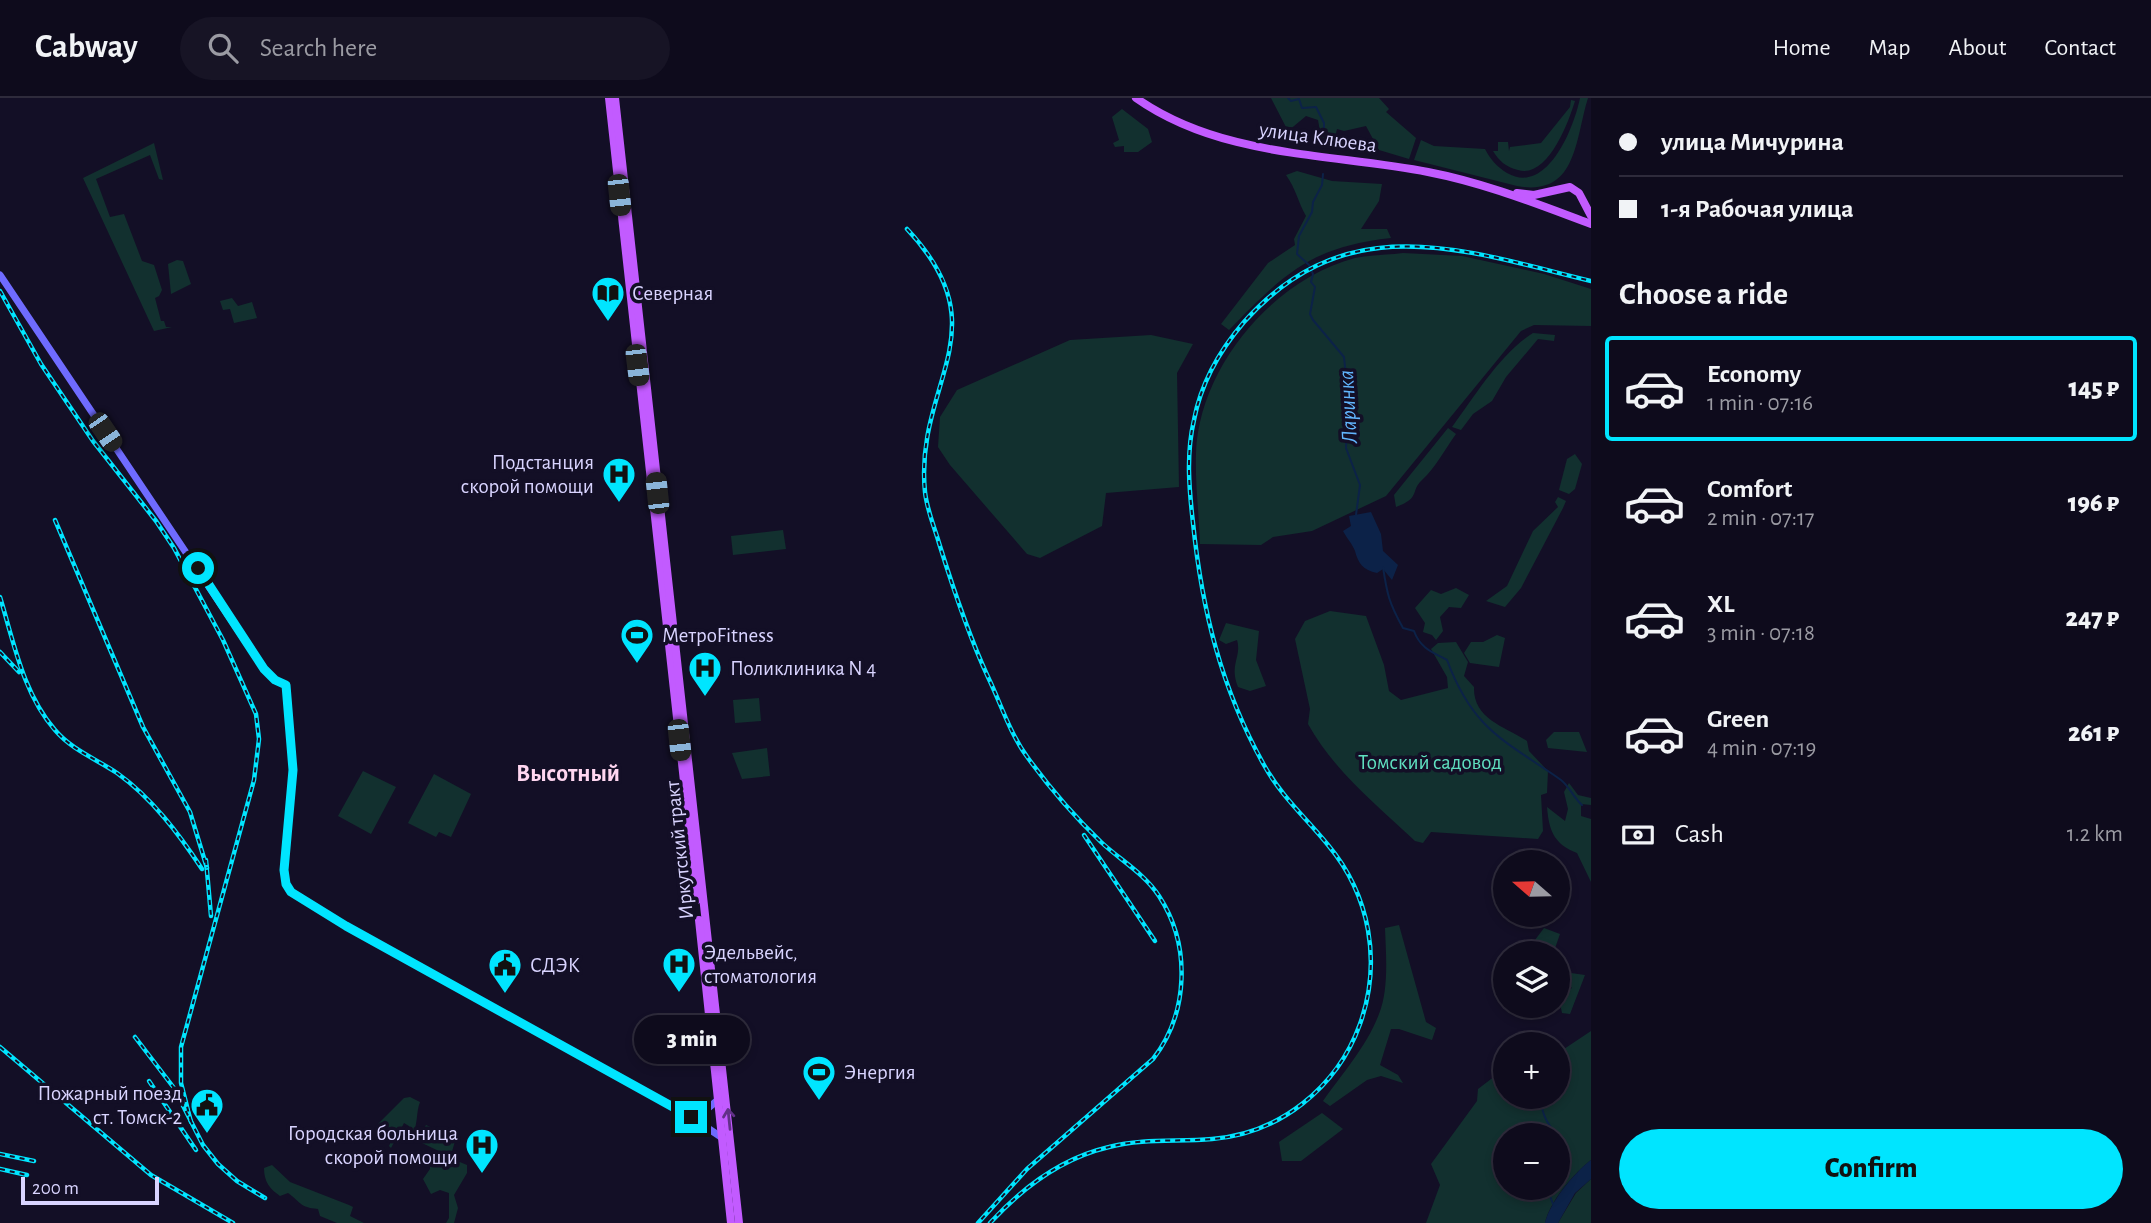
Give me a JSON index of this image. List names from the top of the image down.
{
  "streets": {
    "main road": ["улица Клюева", "Иркутский тракт"]
  },
  "districts": ["Высотный"],
  "water": ["Ларинка"],
  "parks": ["Томский садовод"],
  "places": {
    "library": ["Северная"],
    "hospital": [
      "Подстанция скорой помощи",
      "Поликлиника N 4",
      "Эдельвейс, стоматология",
      "Городская больница скорой помощи"
    ],
    "sports": ["МетроFitness", "Энергия"],
    "public building": ["СДЭК", "Пожарный поезд ст. Томск-2"]
  },
  "scale_bar": "200 m",
  "north": "left",
  "page": {
    "header": "Cabway",
    "search": "Search here",
    "nav": [
      "Home",
      "Map",
      "About",
      "Contact"
    ],
    "banner": ["улица Мичурина", "1-я Рабочая улица"],
    "heading": "Choose a ride",
    "list": [
      {
        "name": "Economy",
        "note": "1 min · 07:16",
        "value": "145 ₽"
      },
      {
        "name": "Comfort",
        "note": "2 min · 07:17",
        "value": "196 ₽"
      },
      {
        "name": "XL",
        "note": "3 min · 07:18",
        "value": "247 ₽"
      },
      {
        "name": "Green",
        "note": "4 min · 07:19",
        "value": "261 ₽"
      }
    ],
    "pay": ["Cash", "1.2 km"],
    "map_buttons": ["+", "−"],
    "bubble": "3 min",
    "buttons": "Confirm",
    "scale": "200 m"
  }
}
